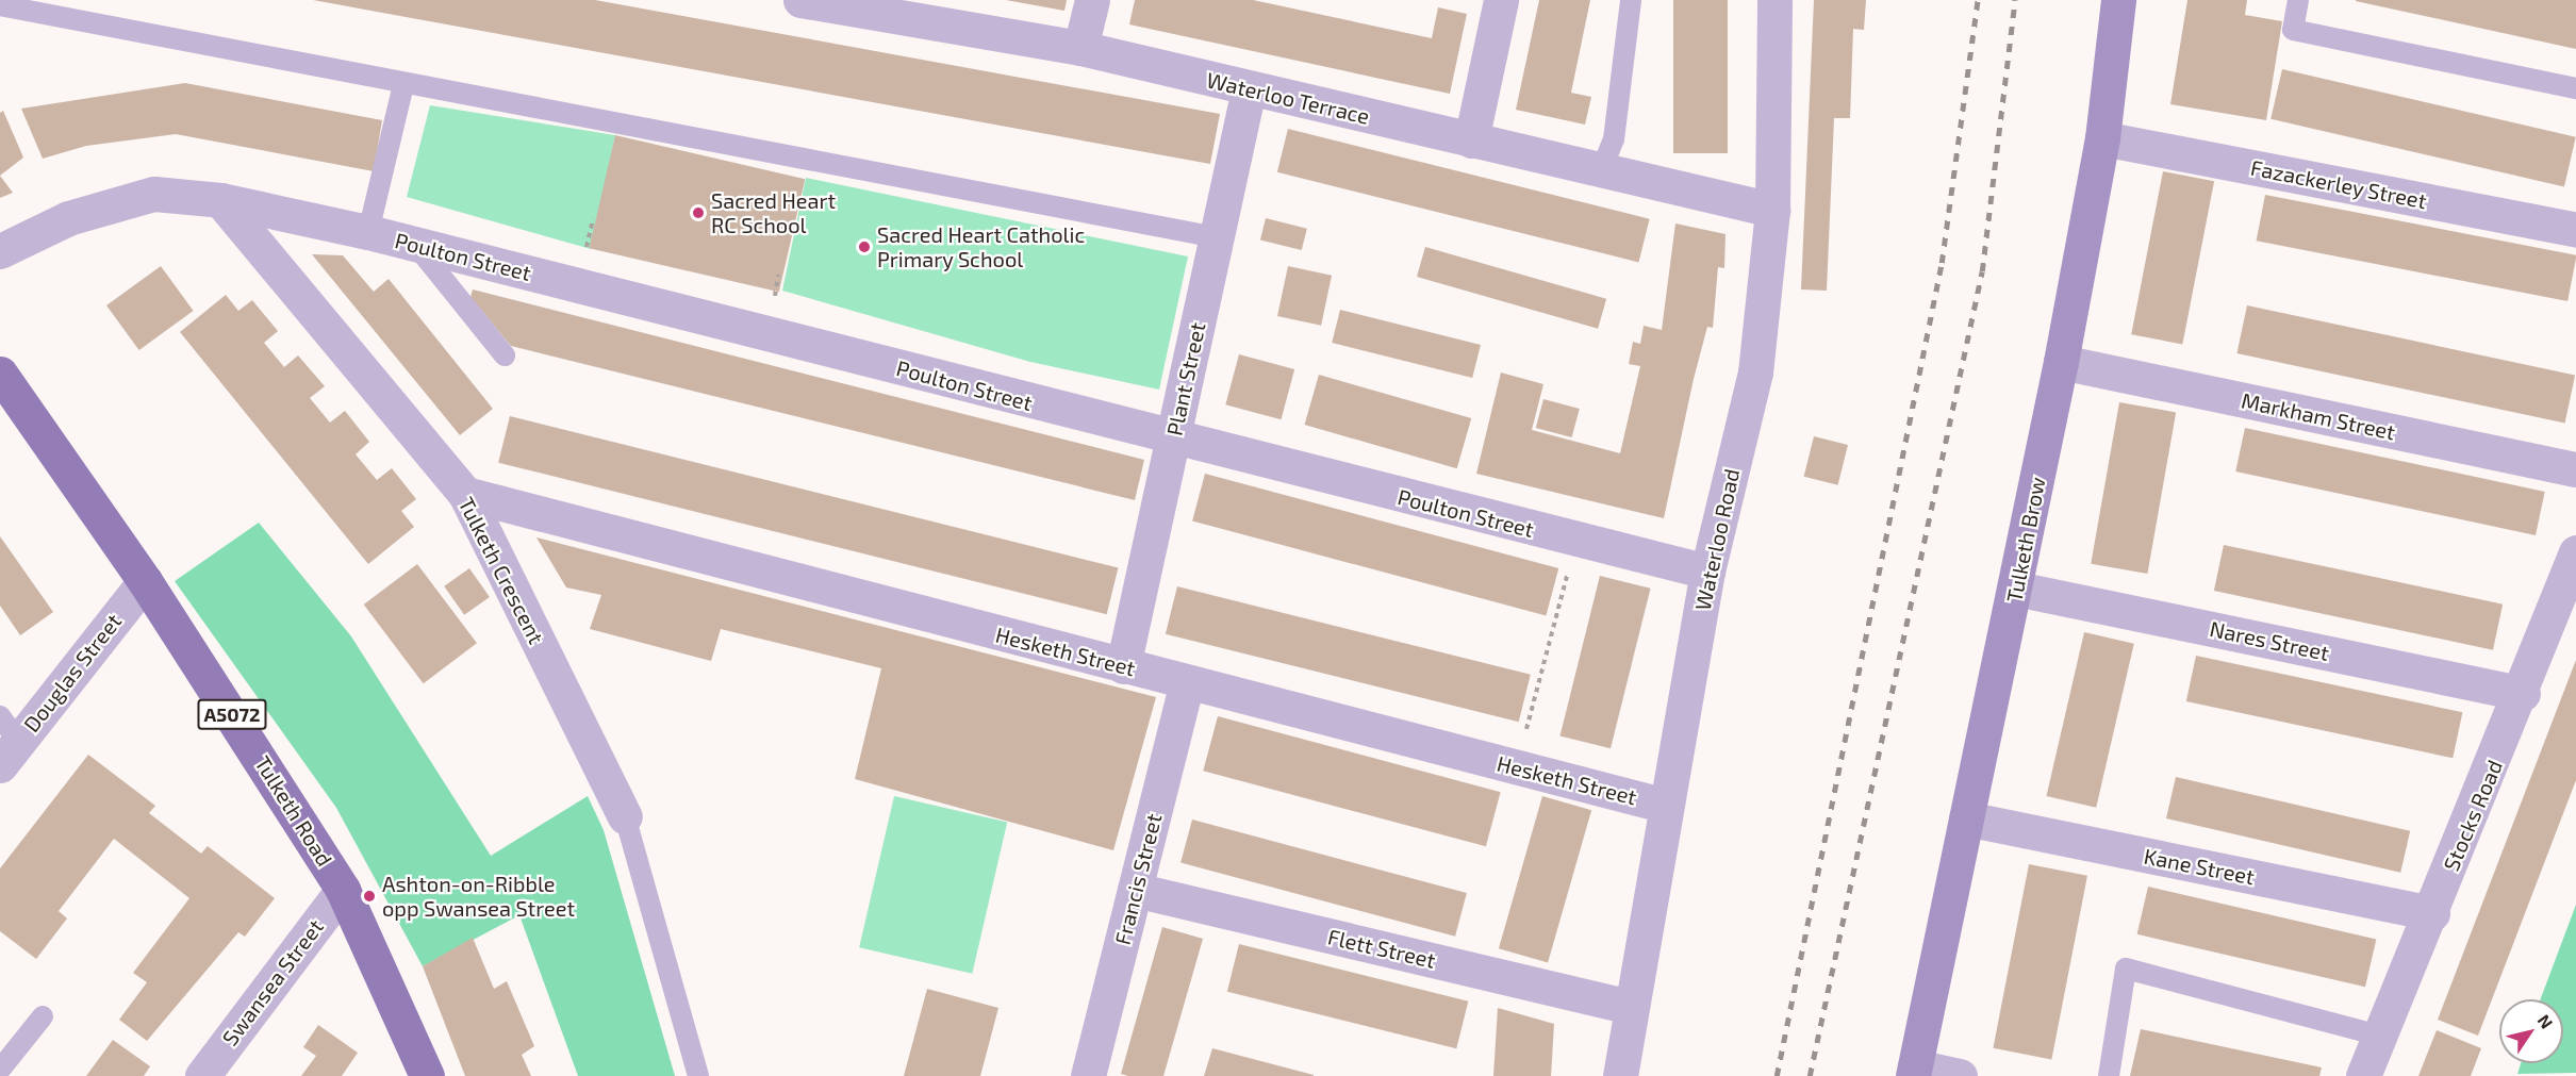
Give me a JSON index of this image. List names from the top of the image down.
{
  "streets": {
    "main road": ["Tulketh Brow", "A5072", "Tulketh Road"],
    "street": [
      "Waterloo Terrace",
      "Fazackerley Street",
      "Poulton Street",
      "Plant Street",
      "Markham Street",
      "Waterloo Road",
      "Tulketh Crescent",
      "Nares Street",
      "Hesketh Street",
      "Douglas Street",
      "Stocks Road",
      "Kane Street",
      "Francis Street",
      "Flett Street",
      "Swansea Street"
    ]
  },
  "crossings": [
    ["Waterloo Terrace", "Plant Street"],
    ["Waterloo Terrace", "Waterloo Road"],
    ["Fazackerley Street", "Tulketh Brow"],
    ["Poulton Street", "Plant Street"],
    ["Poulton Street", "Waterloo Road"],
    ["Poulton Street", "Tulketh Crescent"],
    ["Plant Street", "Hesketh Street"],
    ["Markham Street", "Tulketh Brow"],
    ["Waterloo Road", "Hesketh Street"],
    ["Waterloo Road", "Flett Street"],
    ["Tulketh Brow", "Nares Street"],
    ["Tulketh Brow", "Kane Street"],
    ["Tulketh Crescent", "Hesketh Street"],
    ["Nares Street", "Stocks Road"],
    ["Hesketh Street", "Francis Street"],
    ["Douglas Street", "Tulketh Road"],
    ["Tulketh Road", "Swansea Street"],
    ["Stocks Road", "Kane Street"],
    ["Francis Street", "Flett Street"]
  ],
  "places": ["Sacred Heart RC School", "Sacred Heart Catholic Primary School", "Ashton-on-Ribble opp Swansea Street"],
  "north": "top right"
}
